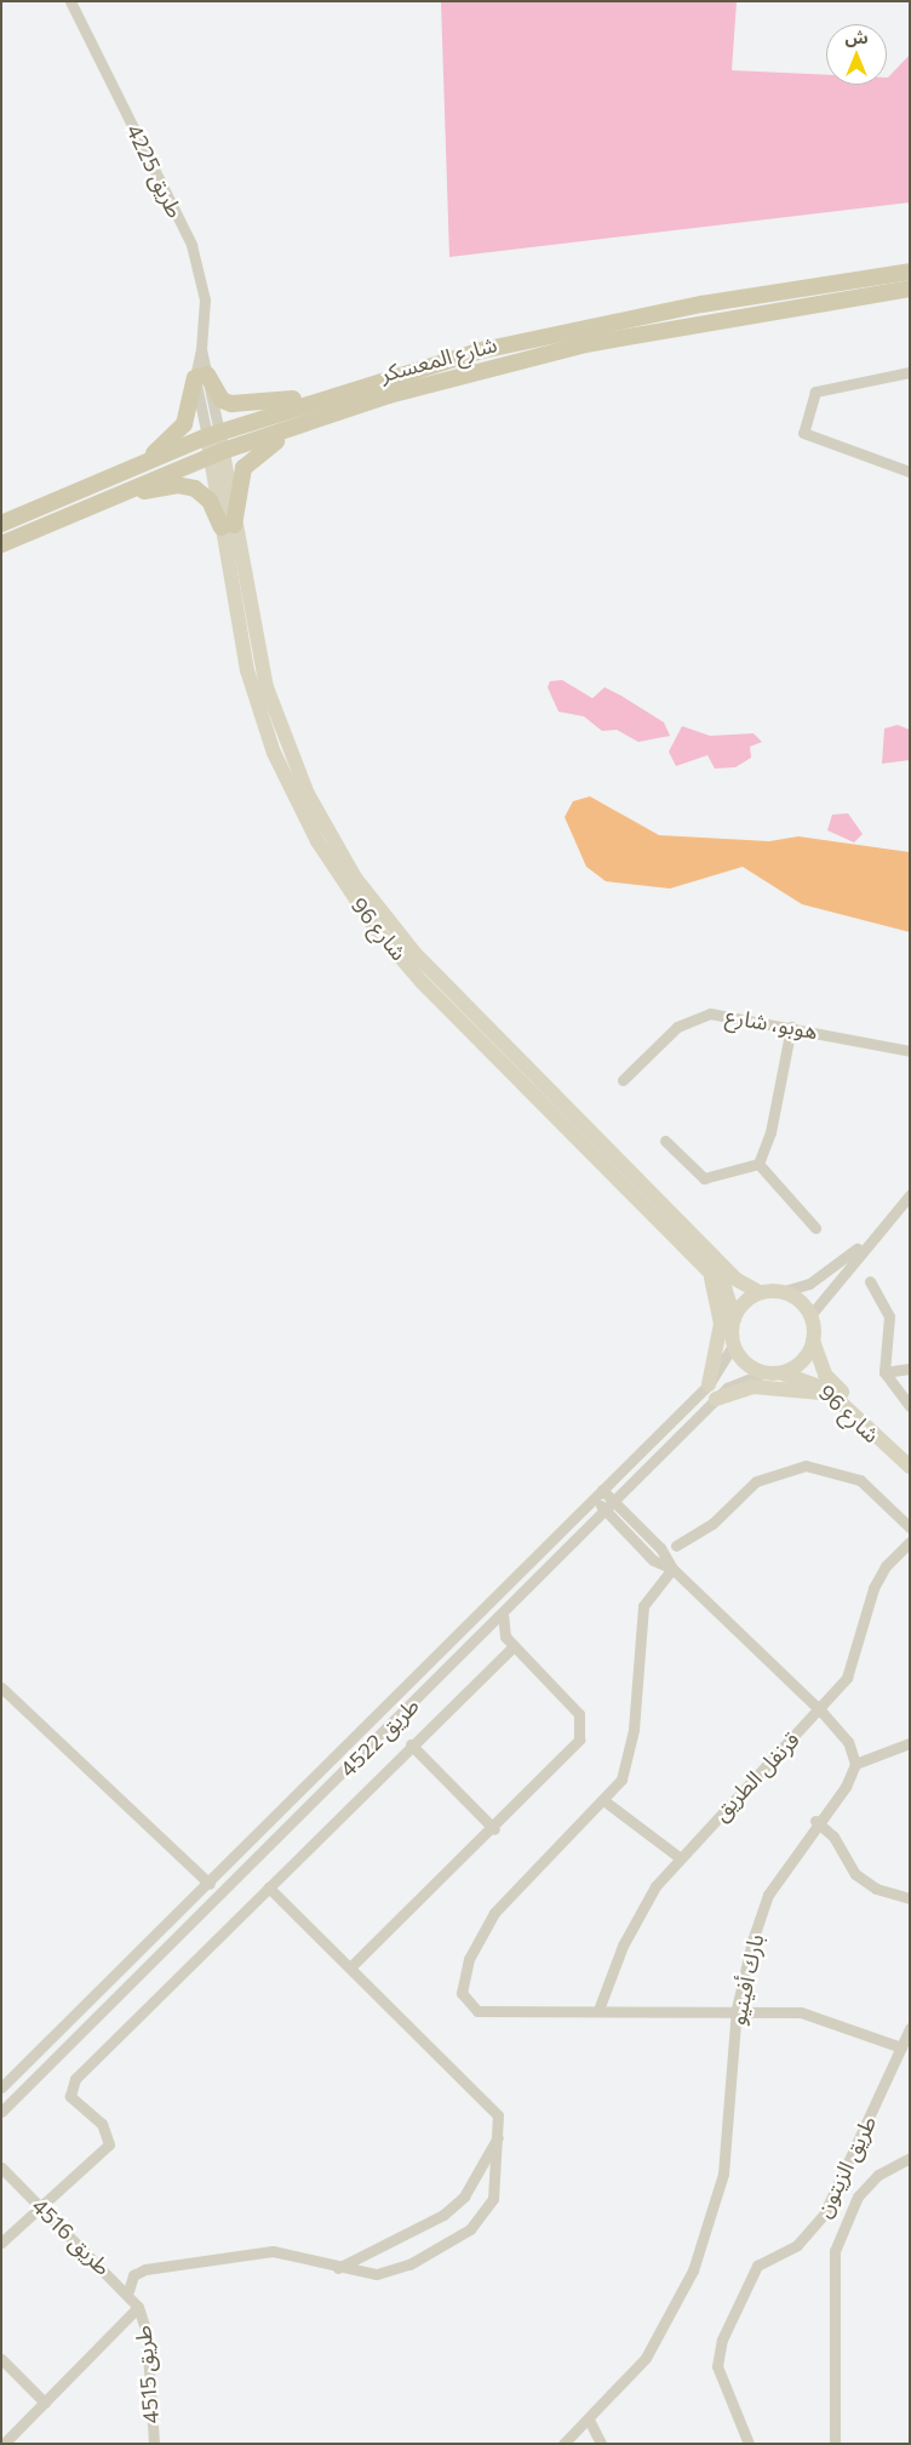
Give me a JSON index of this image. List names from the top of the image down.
{
  "streets": {
    "main road": ["شارع المعسكر"],
    "street": [
      "طريق 4225",
      "شارع 96",
      "هوبو، شارع",
      "طريق 4522",
      "قرنفل الطريق",
      "بارك أفينيو",
      "طريق الزيتون",
      "طريق 4516",
      "طريق 4515"
    ]
  },
  "crossings": [
    ["طريق 4225", "شارع المعسكر"],
    ["طريق 4225", "شارع 96"],
    ["شارع المعسكر", "شارع 96"],
    ["شارع 96", "طريق 4522"],
    ["طريق 4516", "طريق 4515"]
  ],
  "north": "top"
}
